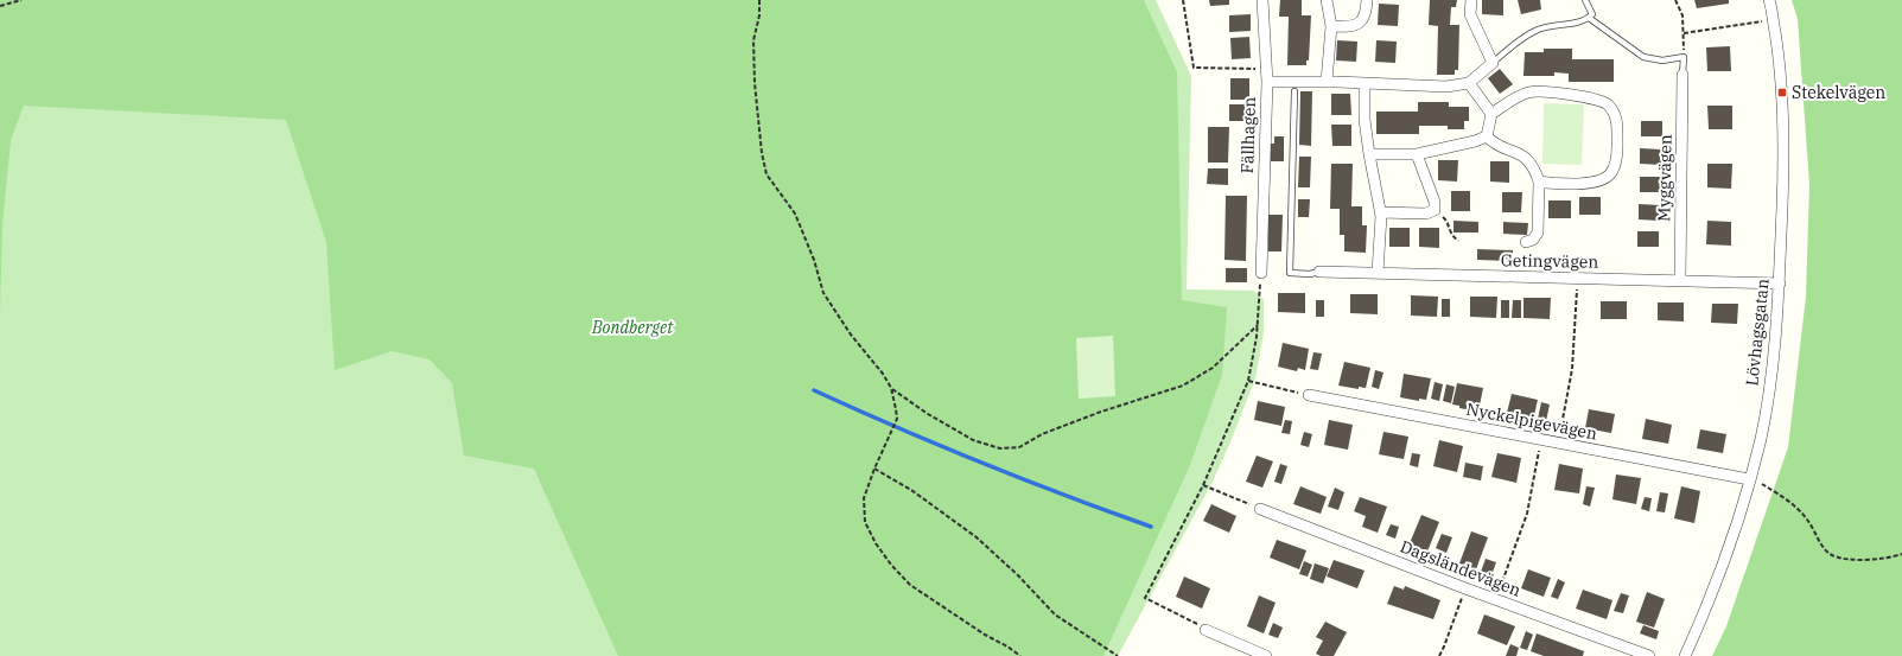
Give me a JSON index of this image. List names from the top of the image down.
{
  "streets": {
    "street": [
      "Fällhagen",
      "Myggvägen",
      "Getingvägen",
      "Lövhagsgatan",
      "Nyckelpigevägen",
      "Dagsländevägen"
    ]
  },
  "crossings": [
    ["Myggvägen", "Getingvägen"],
    ["Getingvägen", "Lövhagsgatan"],
    ["Lövhagsgatan", "Nyckelpigevägen"]
  ],
  "parks": ["Bondberget"],
  "places": {
    "transit": ["Stekelvägen"]
  }
}
